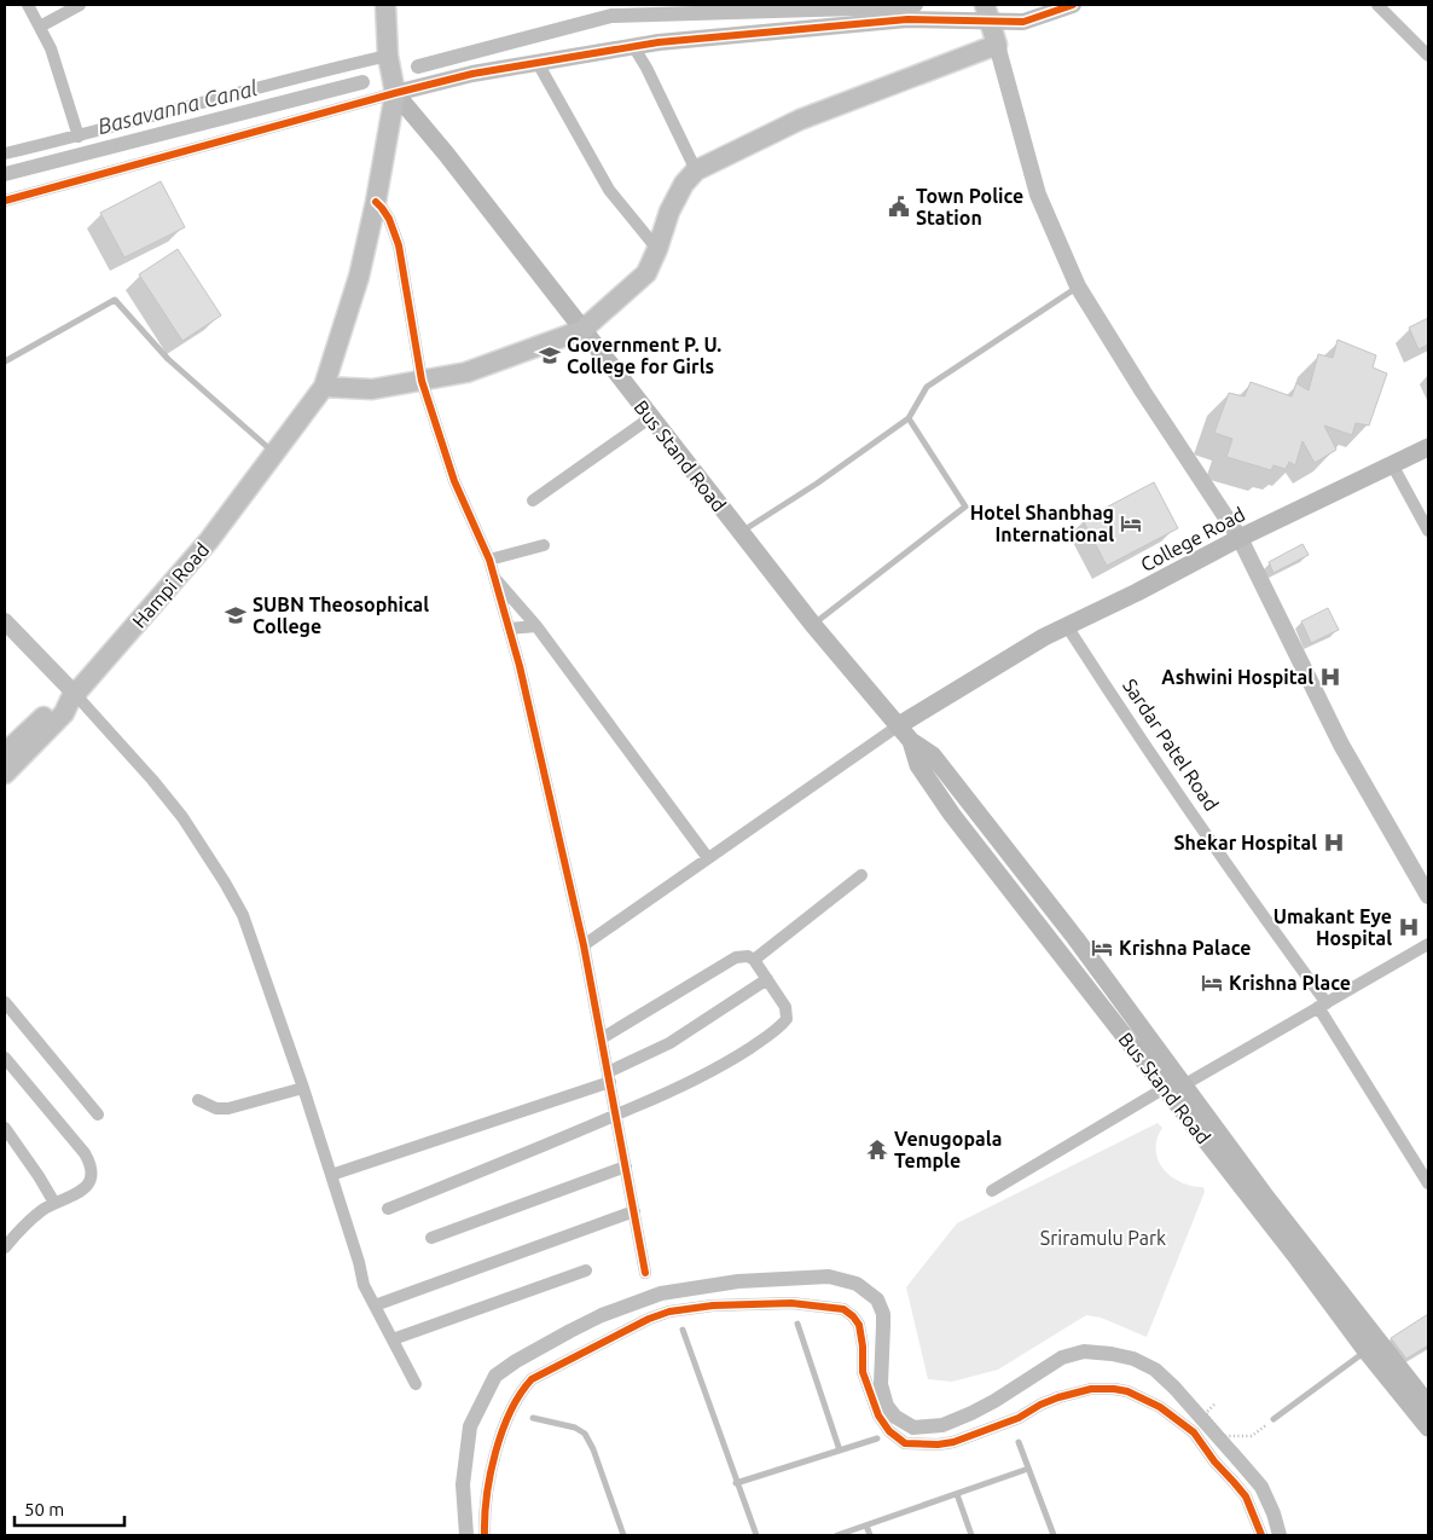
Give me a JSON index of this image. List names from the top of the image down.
{
  "streets": {
    "main road": ["Bus Stand Road", "College Road", "Hampi Road"],
    "street": ["Sardar Patel Road"]
  },
  "crossings": [
    ["Bus Stand Road", "College Road"],
    ["Bus Stand Road", "Hampi Road"],
    ["College Road", "Sardar Patel Road"]
  ],
  "water": ["Basavanna Canal"],
  "parks": ["Sriramulu Park"],
  "places": {
    "public building": ["Town Police Station"],
    "school or university": ["Government P. U. College for Girls", "SUBN Theosophical College"],
    "hotel": ["Hotel Shanbhag International", "Krishna Palace", "Krishna Place"],
    "hospital": ["Ashwini Hospital", "Shekar Hospital", "Umakant Eye Hospital"],
    "temple": ["Venugopala Temple"]
  },
  "scale_bar": "50 m"
}
